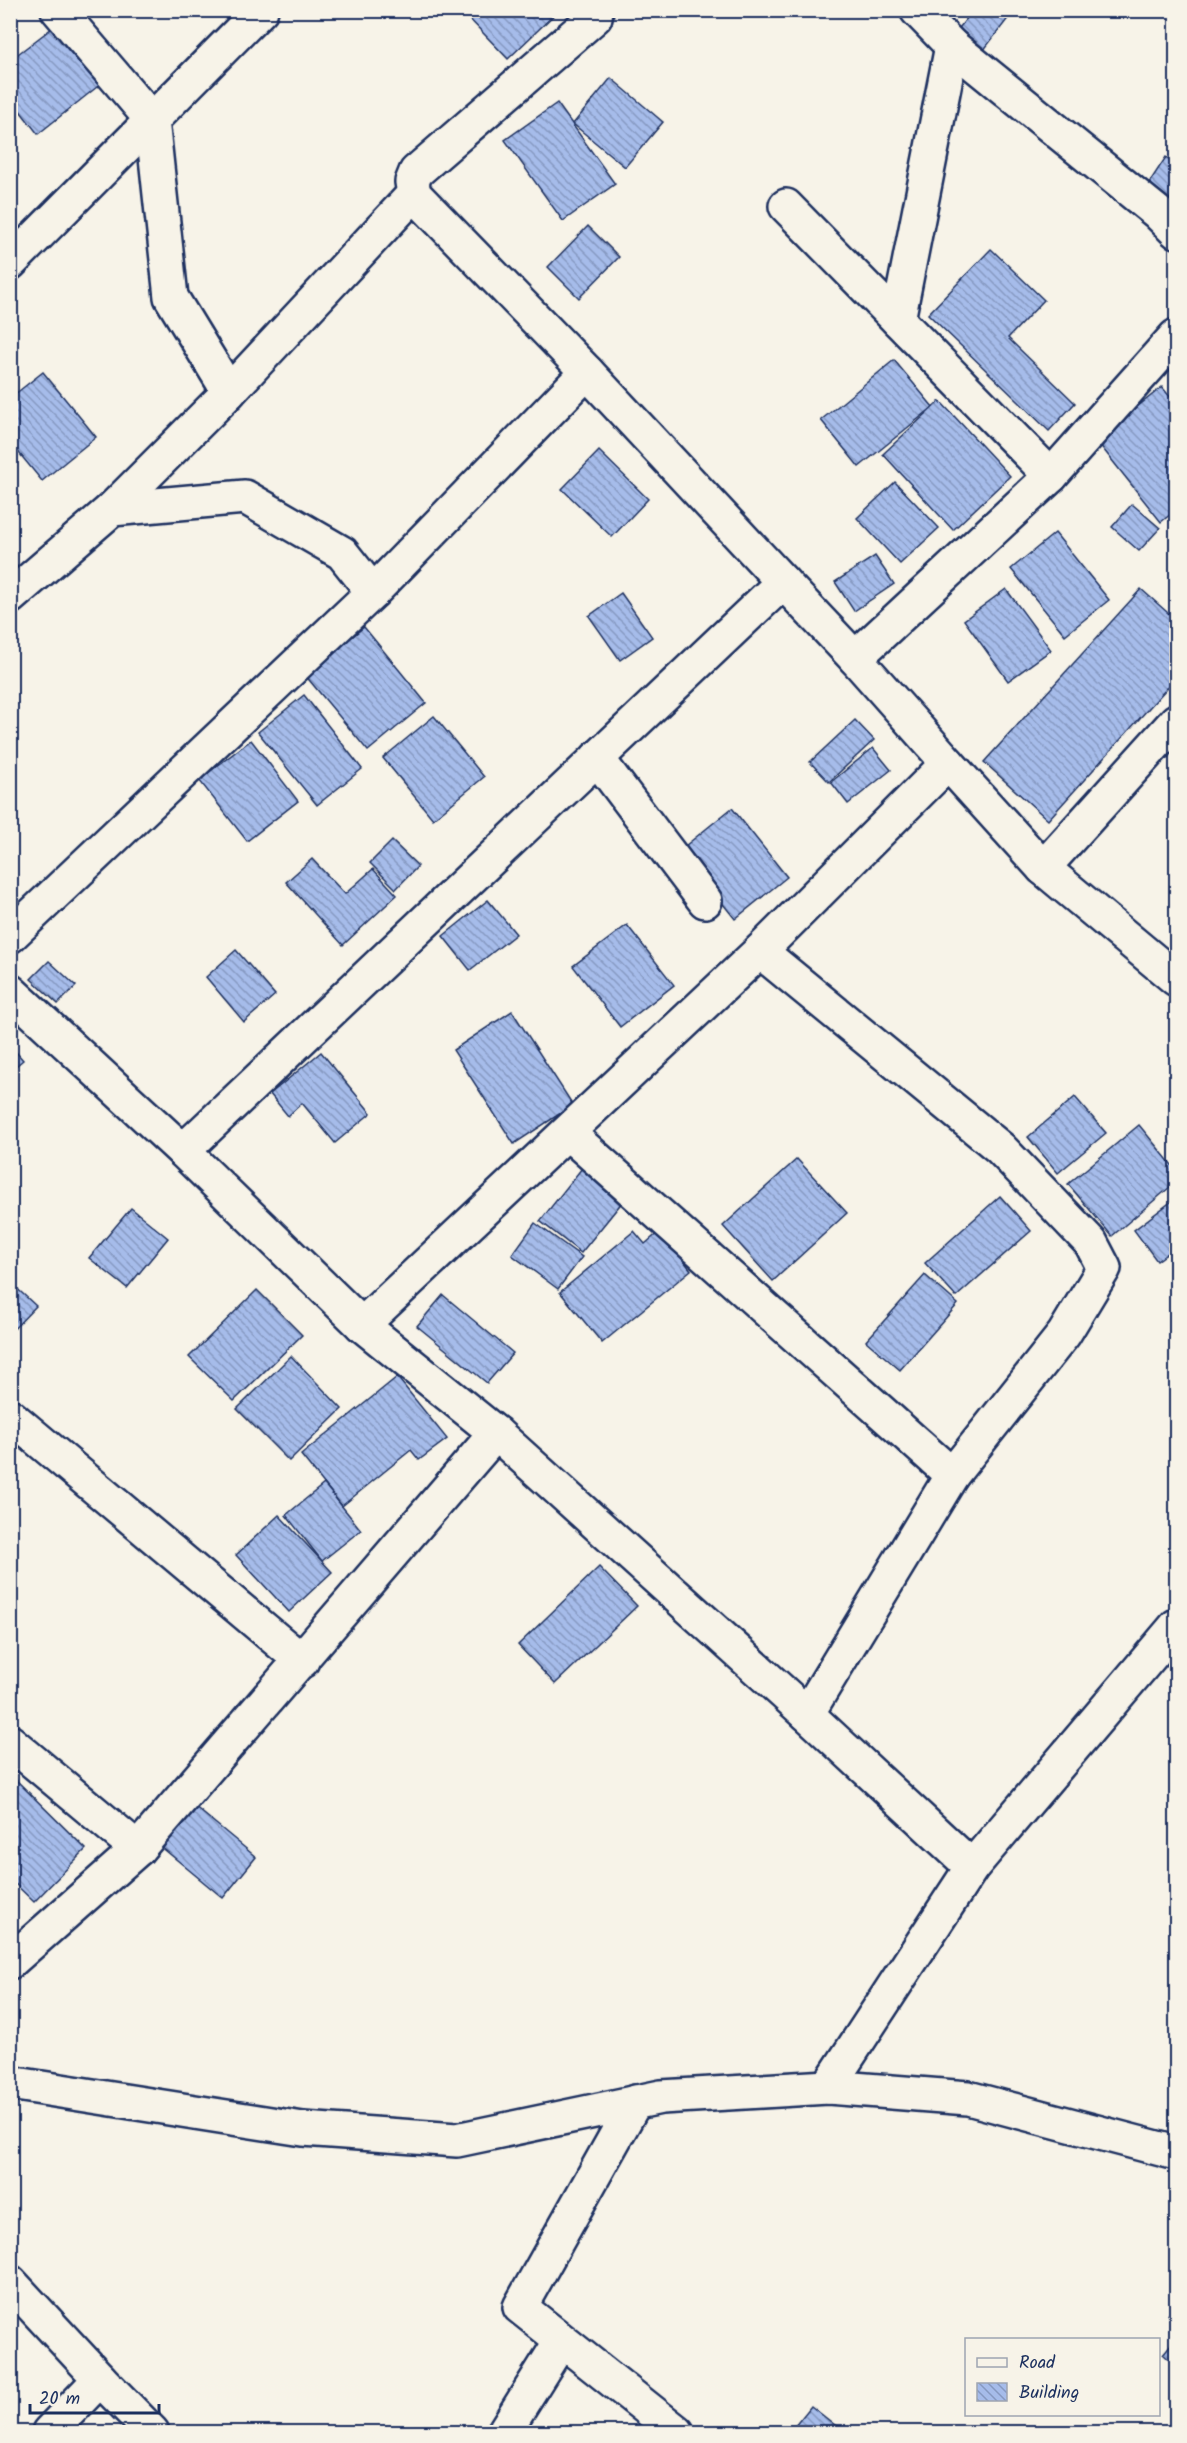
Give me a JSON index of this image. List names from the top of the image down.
{
  "legend": ["Road", "Building"],
  "scale_bar": "20 m"
}
